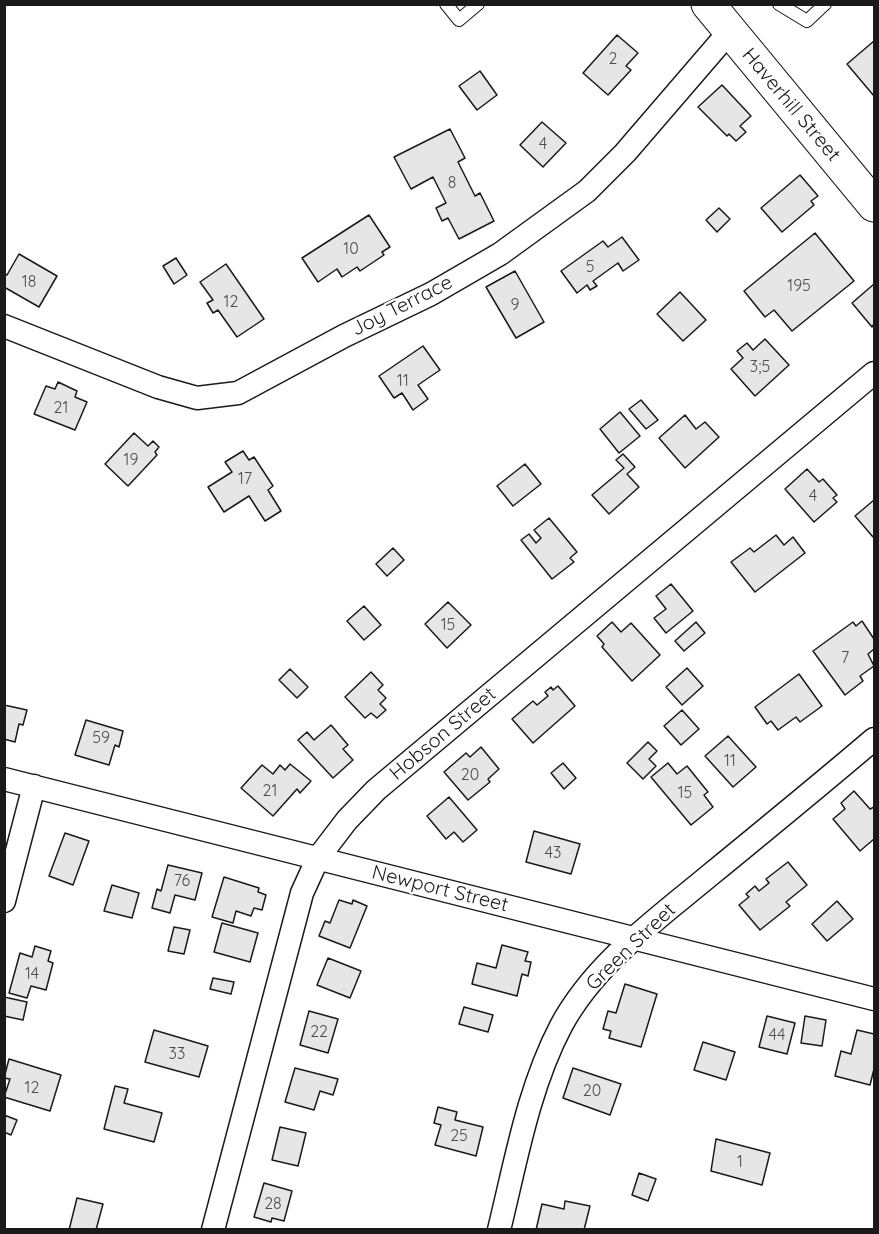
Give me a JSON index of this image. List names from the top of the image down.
{
  "streets": {
    "main road": ["Haverhill Street"],
    "street": [
      "Joy Terrace",
      "Hobson Street",
      "Newport Street",
      "Green Street"
    ]
  },
  "crossings": [
    ["Haverhill Street", "Joy Terrace"],
    ["Hobson Street", "Newport Street"],
    ["Newport Street", "Green Street"]
  ],
  "house_numbers": [
    "2",
    "4",
    "8",
    "10",
    "5",
    "18",
    "195",
    "12",
    "9",
    "3;5",
    "11",
    "21",
    "19",
    "17",
    "4",
    "15",
    "7",
    "59",
    "11",
    "20",
    "21",
    "15",
    "43",
    "76",
    "14",
    "22",
    "44",
    "33",
    "12",
    "20",
    "25",
    "1",
    "28"
  ]
}
